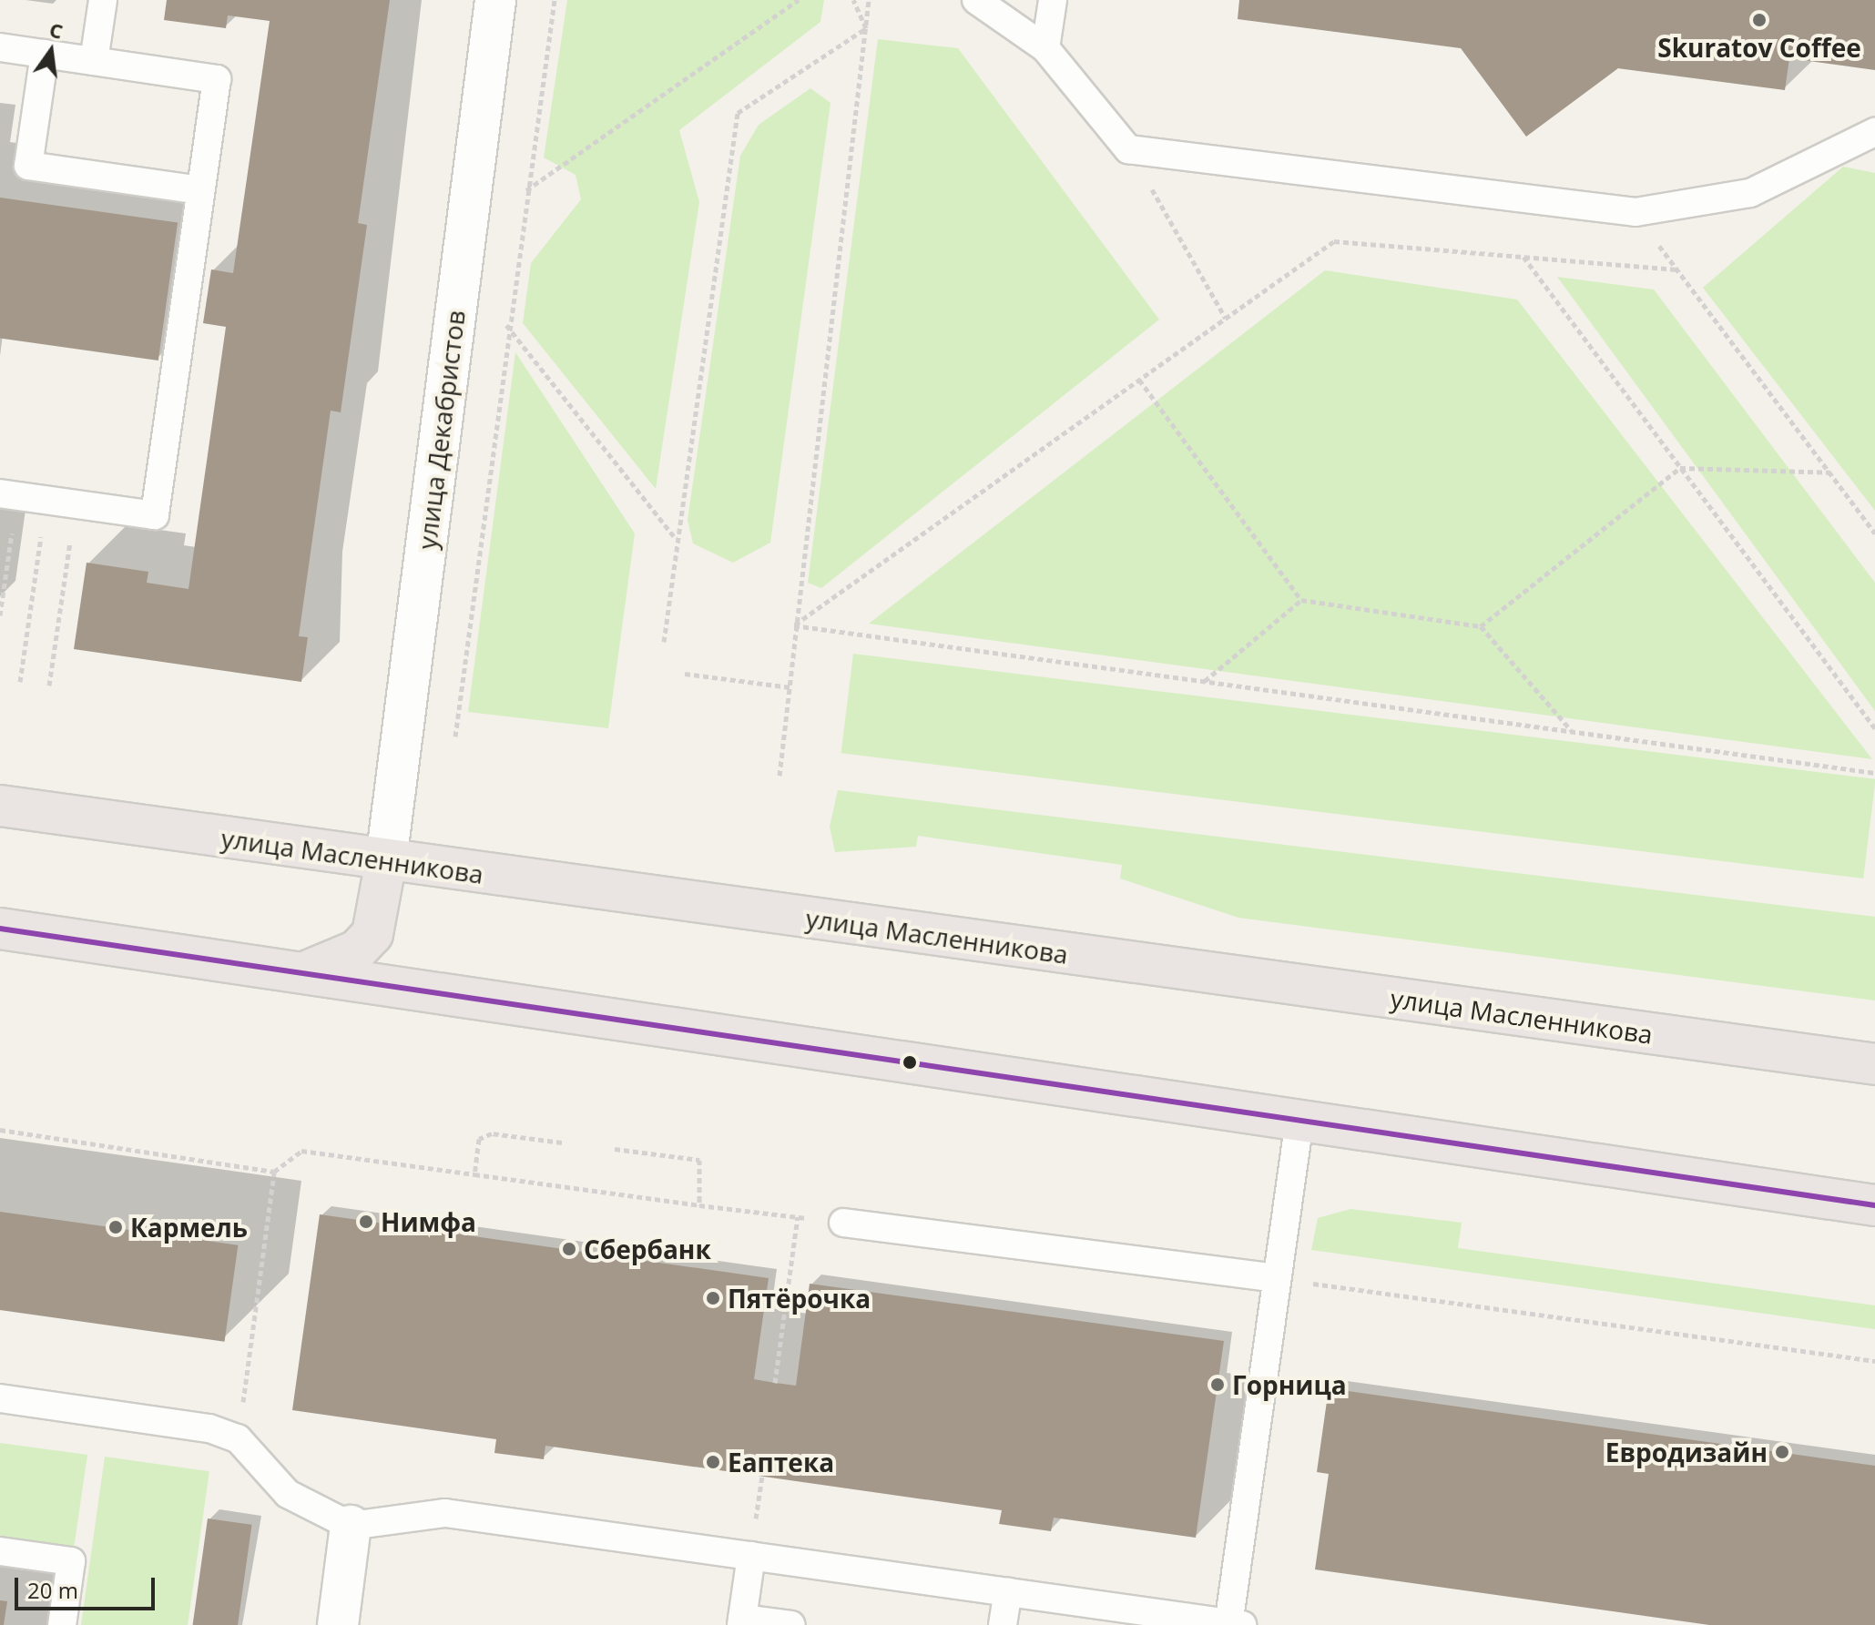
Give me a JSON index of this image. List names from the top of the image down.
{
  "streets": {
    "main road": ["улица Масленникова"],
    "street": ["улица Декабристов"]
  },
  "crossings": [
    ["улица Декабристов", "улица Масленникова"]
  ],
  "places": [
    "Skuratov Coffee",
    "Нимфа",
    "Кармель",
    "Сбербанк",
    "Пятёрочка",
    "Горница",
    "Евродизайн",
    "Еаптека"
  ],
  "scale_bar": "20 m",
  "north": "top"
}
